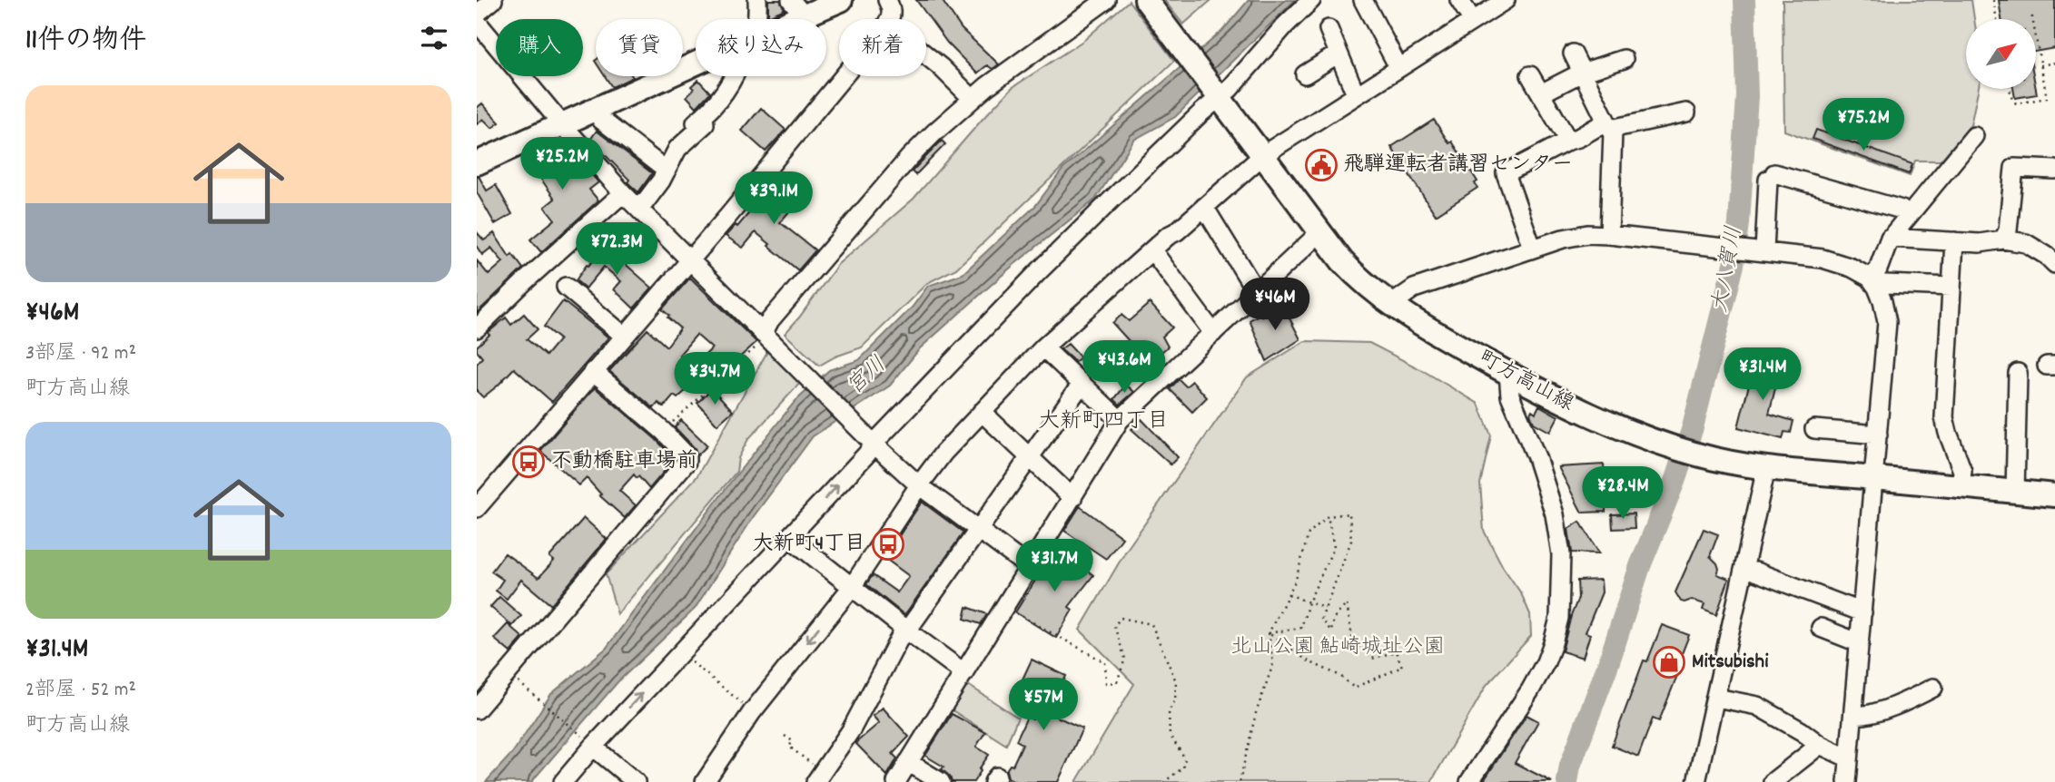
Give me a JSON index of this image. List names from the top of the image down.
{
  "streets": {
    "main road": ["町方高山線"]
  },
  "districts": ["大新町四丁目"],
  "water": ["大八賀川", "宮川"],
  "parks": ["北山公園 鮎崎城址公園"],
  "places": {
    "public building": ["飛騨運転者講習センター"],
    "bus stop": ["不動橋駐車場前", "大新町4丁目"],
    "shop": ["Mitsubishi"]
  },
  "north": "top right",
  "page": {
    "heading": "11件の物件",
    "chip": [
      "購入",
      "賃貸",
      "絞り込み",
      "新着"
    ],
    "list": [
      {
        "name": "¥46M",
        "note": "3部屋 · 92 m² · 町方高山線"
      },
      {
        "name": "¥31.4M",
        "note": "2部屋 · 52 m² · 町方高山線"
      }
    ],
    "price": [
      "¥75.2M",
      "¥25.2M",
      "¥39.1M",
      "¥72.3M",
      "¥46M",
      "¥43.6M",
      "¥31.4M",
      "¥34.7M",
      "¥28.4M",
      "¥31.7M",
      "¥57M"
    ]
  }
}
